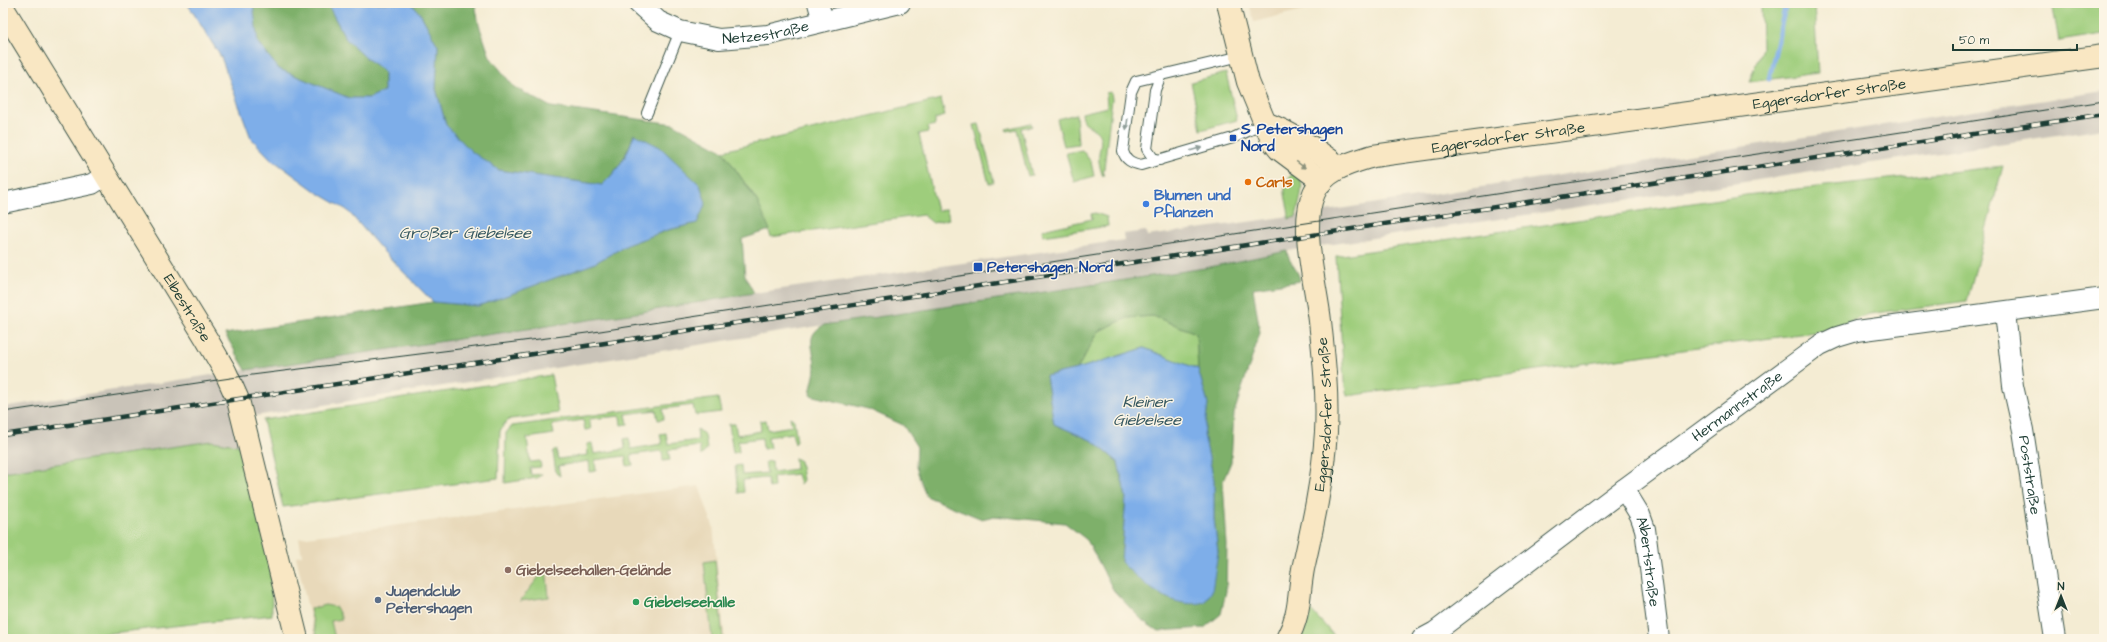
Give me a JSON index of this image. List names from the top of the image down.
{
  "streets": {
    "street": [
      "Netzestraße",
      "Eggersdorfer Straße",
      "Elbestraße",
      "Hermannstraße",
      "Poststraße",
      "Albertstraße"
    ]
  },
  "crossings": [
    ["Hermannstraße", "Poststraße"],
    ["Hermannstraße", "Albertstraße"]
  ],
  "water": ["Großer Giebelsee", "Kleiner Giebelsee"],
  "places": {
    "transit": ["S Petershagen Nord", "Petershagen Nord"],
    "other": [
      "Carls",
      "Blumen und Pflanzen",
      "Giebelseehallen-Gelände",
      "Jugendclub Petershagen",
      "Giebelseehalle"
    ]
  },
  "scale_bar": "50 m",
  "north": "top"
}
